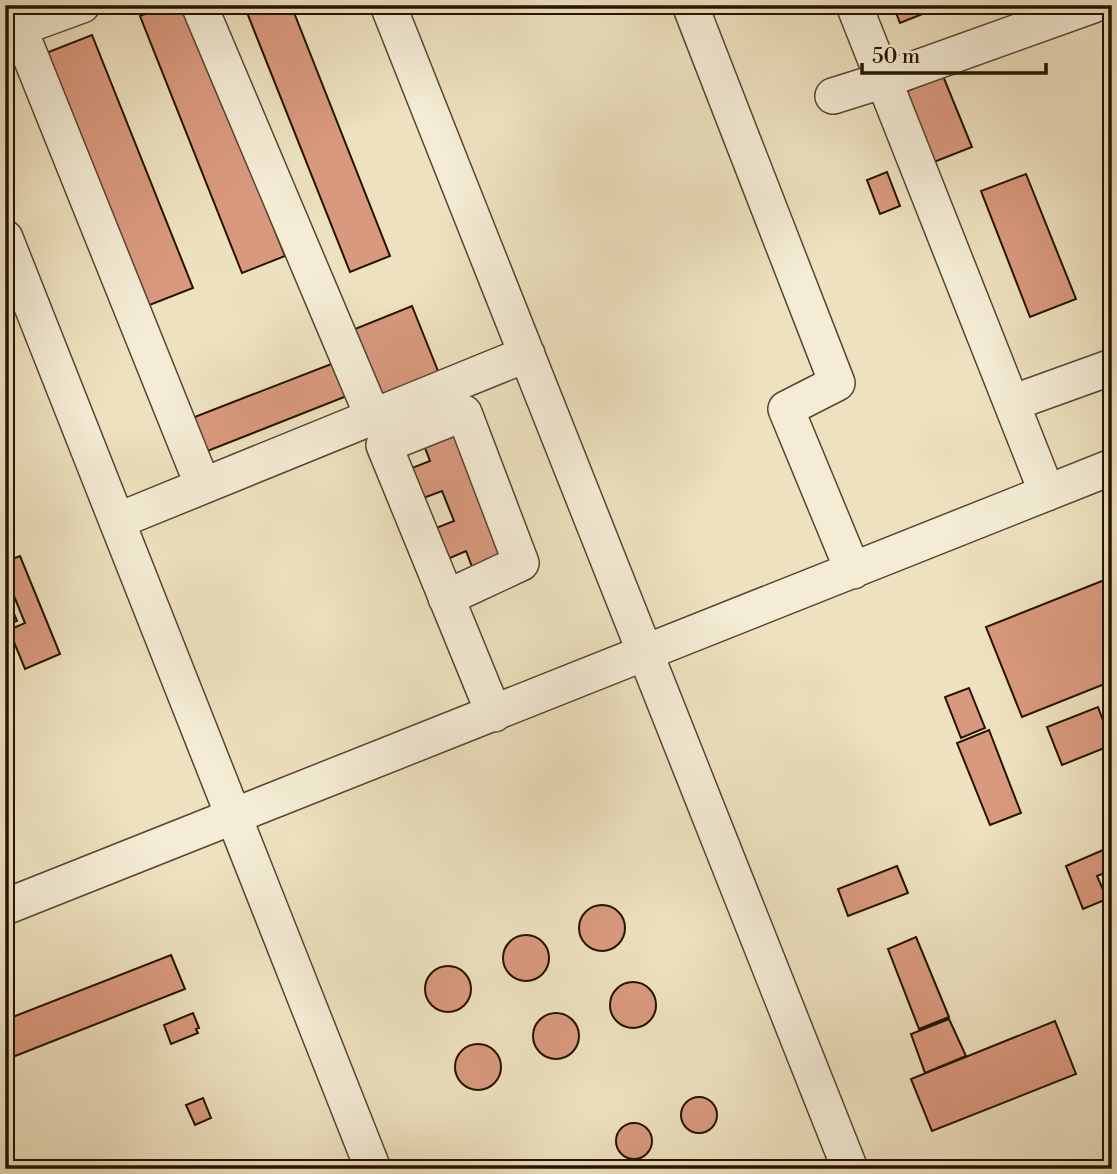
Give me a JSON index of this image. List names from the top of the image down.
{
  "scale_bar": "50 m"
}
